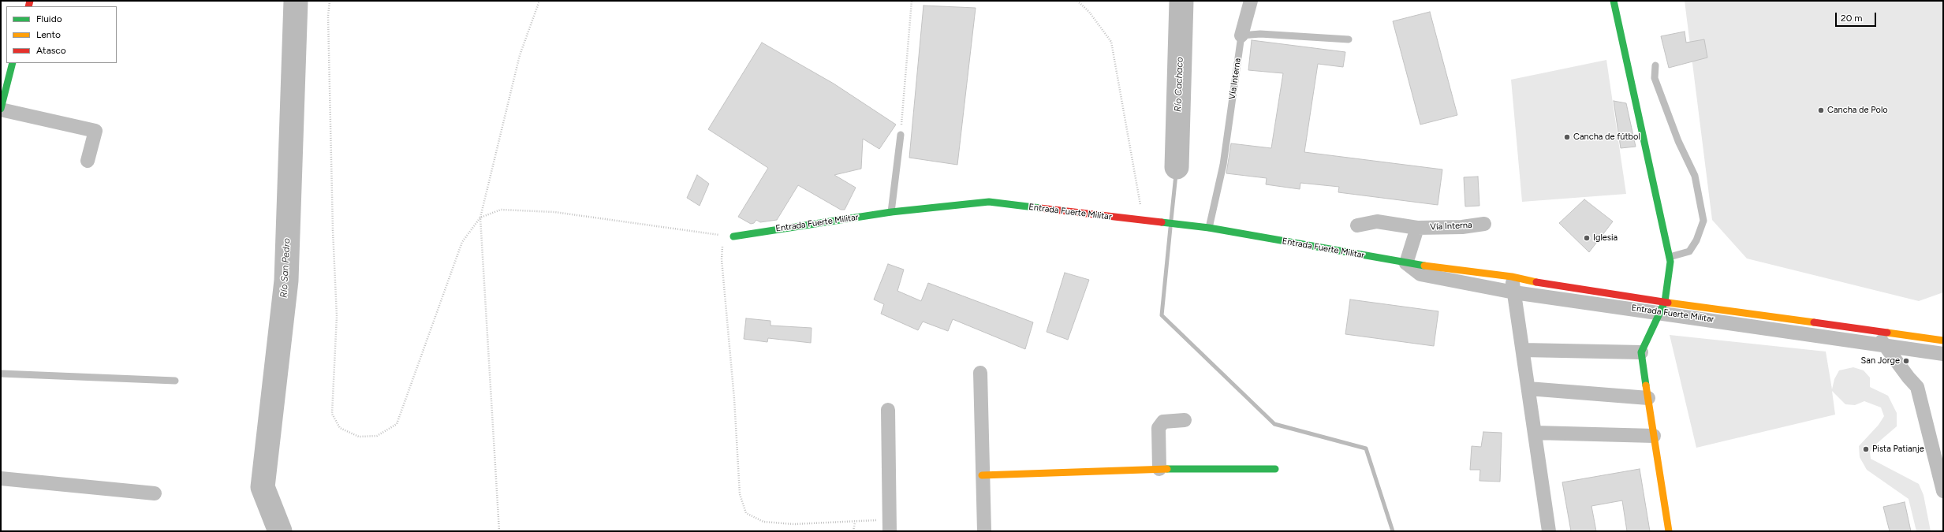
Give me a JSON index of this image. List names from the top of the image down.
{
  "streets": {
    "street": ["Vía Interna", "Entrada Fuerte Militar"]
  },
  "crossings": [
    ["Vía Interna", "Entrada Fuerte Militar"]
  ],
  "water": ["Río Cachaco", "Río San Pedro"],
  "places": [
    "Cancha de Polo",
    "Cancha de fútbol",
    "Iglesia",
    "San Jorge",
    "Pista Patianje"
  ],
  "legend": ["Fluido", "Lento", "Atasco"],
  "scale_bar": "20 m"
}
